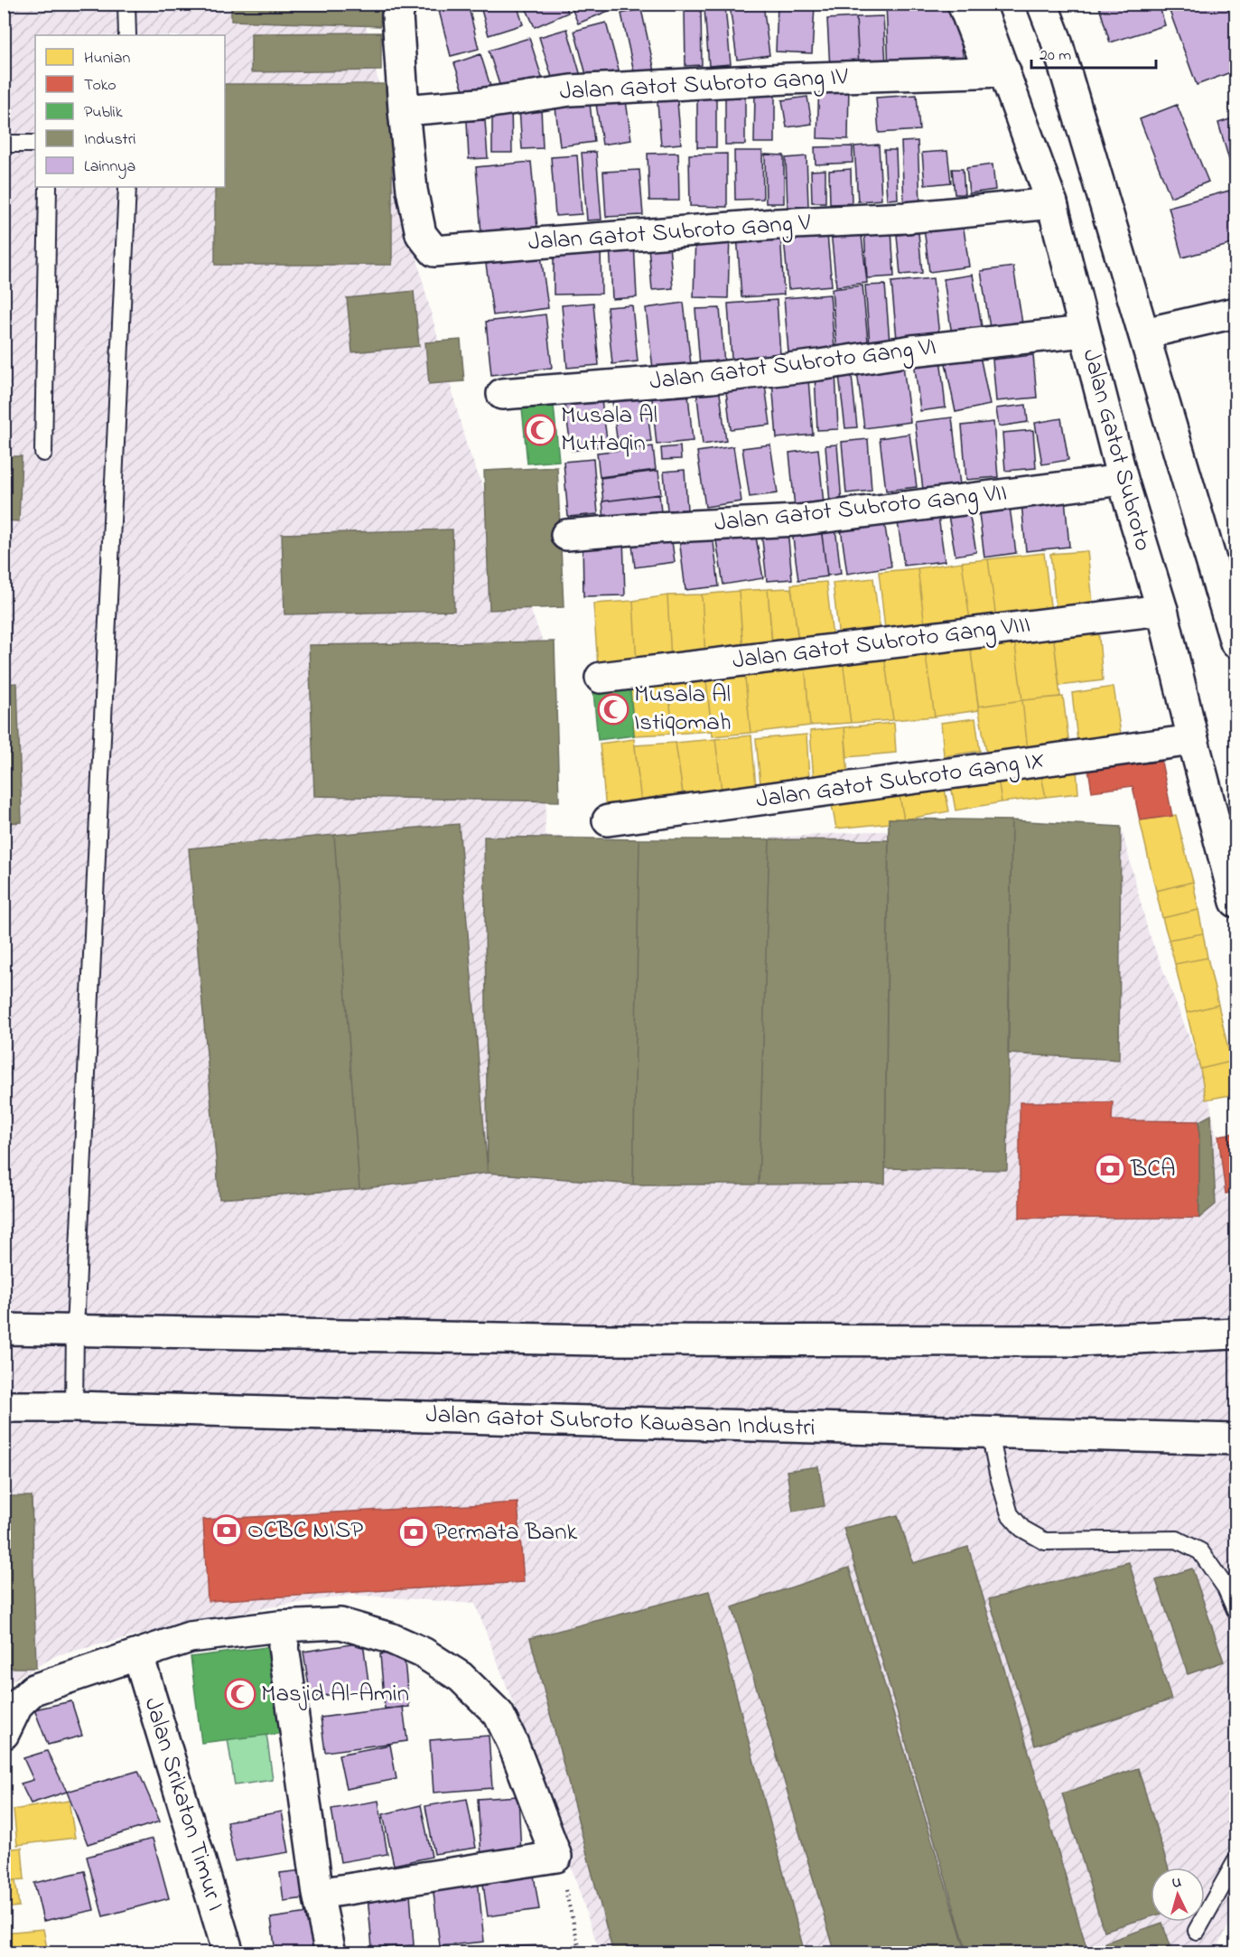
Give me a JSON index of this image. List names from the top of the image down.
{
  "streets": {
    "street": [
      "Jalan Gatot Subroto Gang IV",
      "Jalan Gatot Subroto Gang V",
      "Jalan Gatot Subroto Gang VI",
      "Jalan Gatot Subroto",
      "Jalan Gatot Subroto Gang VII",
      "Jalan Gatot Subroto Gang VIII",
      "Jalan Gatot Subroto Gang IX",
      "Jalan Gatot Subroto Kawasan Industri",
      "Jalan Srikaton Timur I"
    ]
  },
  "crossings": [
    ["Jalan Gatot Subroto Gang IV", "Jalan Gatot Subroto Gang V"],
    ["Jalan Gatot Subroto Gang IV", "Jalan Gatot Subroto"],
    ["Jalan Gatot Subroto Gang V", "Jalan Gatot Subroto"],
    ["Jalan Gatot Subroto Gang VI", "Jalan Gatot Subroto"],
    ["Jalan Gatot Subroto", "Jalan Gatot Subroto Gang VII"],
    ["Jalan Gatot Subroto", "Jalan Gatot Subroto Gang VIII"],
    ["Jalan Gatot Subroto", "Jalan Gatot Subroto Gang IX"]
  ],
  "places": {
    "mosque": ["Musala Al Muttaqin", "Musala Al Istiqomah", "Masjid Al-Amin"],
    "bank": ["BCA", "OCBC NISP", "Permata Bank"]
  },
  "legend": [
    "Hunian",
    "Toko",
    "Publik",
    "Industri",
    "Lainnya"
  ],
  "scale_bar": "20 m",
  "north": "top"
}
